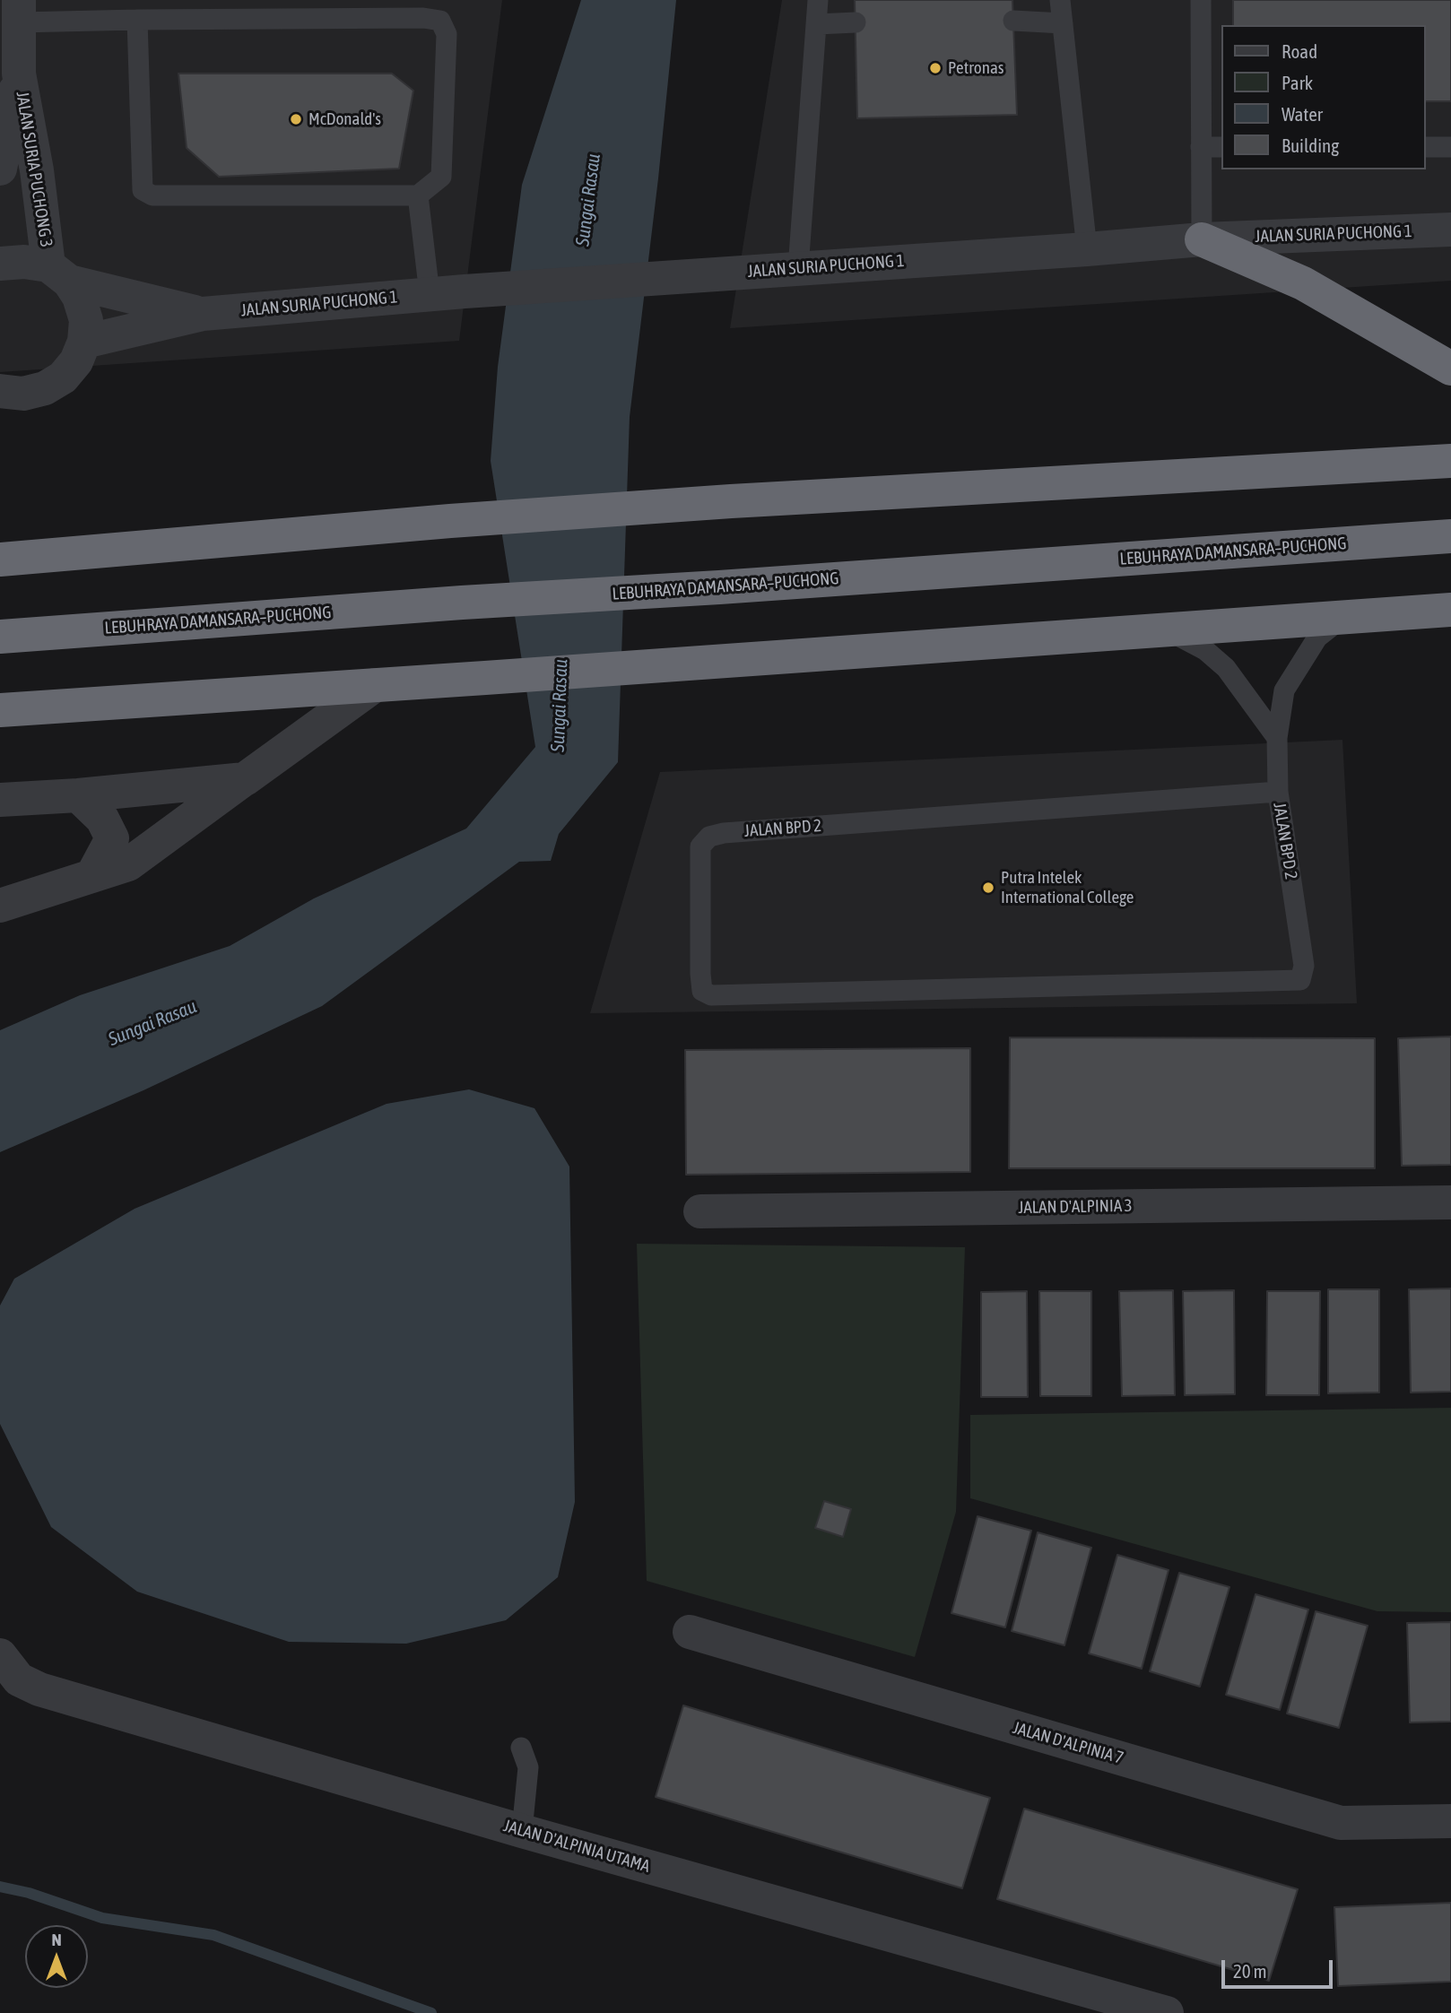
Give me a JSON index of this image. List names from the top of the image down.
{
  "streets": {
    "highway": ["LEBUHRAYA DAMANSARA–PUCHONG"],
    "street": [
      "JALAN SURIA PUCHONG 3",
      "JALAN SURIA PUCHONG 1",
      "JALAN D'ALPINIA 3",
      "JALAN D'ALPINIA 7",
      "JALAN D'ALPINIA UTAMA"
    ],
    "lane": ["JALAN BPD 2"]
  },
  "crossings": [
    ["JALAN SURIA PUCHONG 3", "JALAN SURIA PUCHONG 1"]
  ],
  "water": ["Sungai Rasau"],
  "places": ["Petronas", "McDonald's", "Putra Intelek International College"],
  "legend": [
    "Road",
    "Park",
    "Water",
    "Building"
  ],
  "scale_bar": "20 m",
  "north": "top"
}
